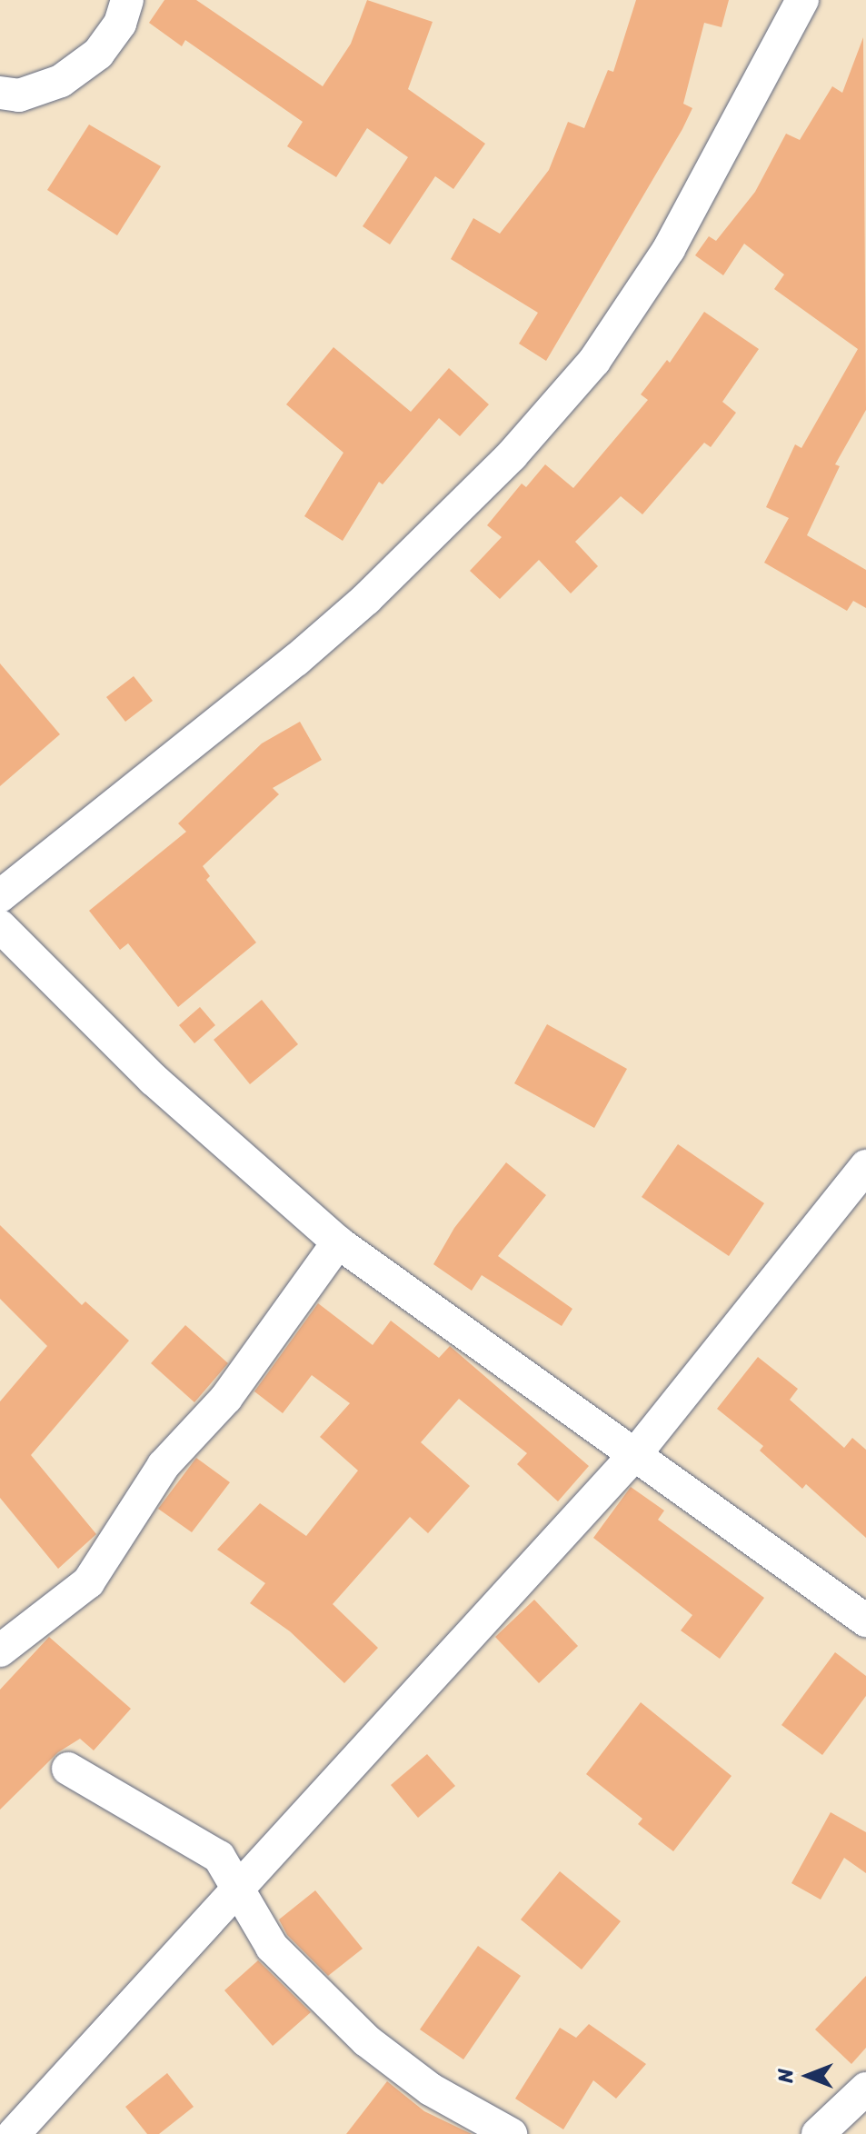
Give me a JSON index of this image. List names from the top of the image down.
{
  "north": "left"
}
